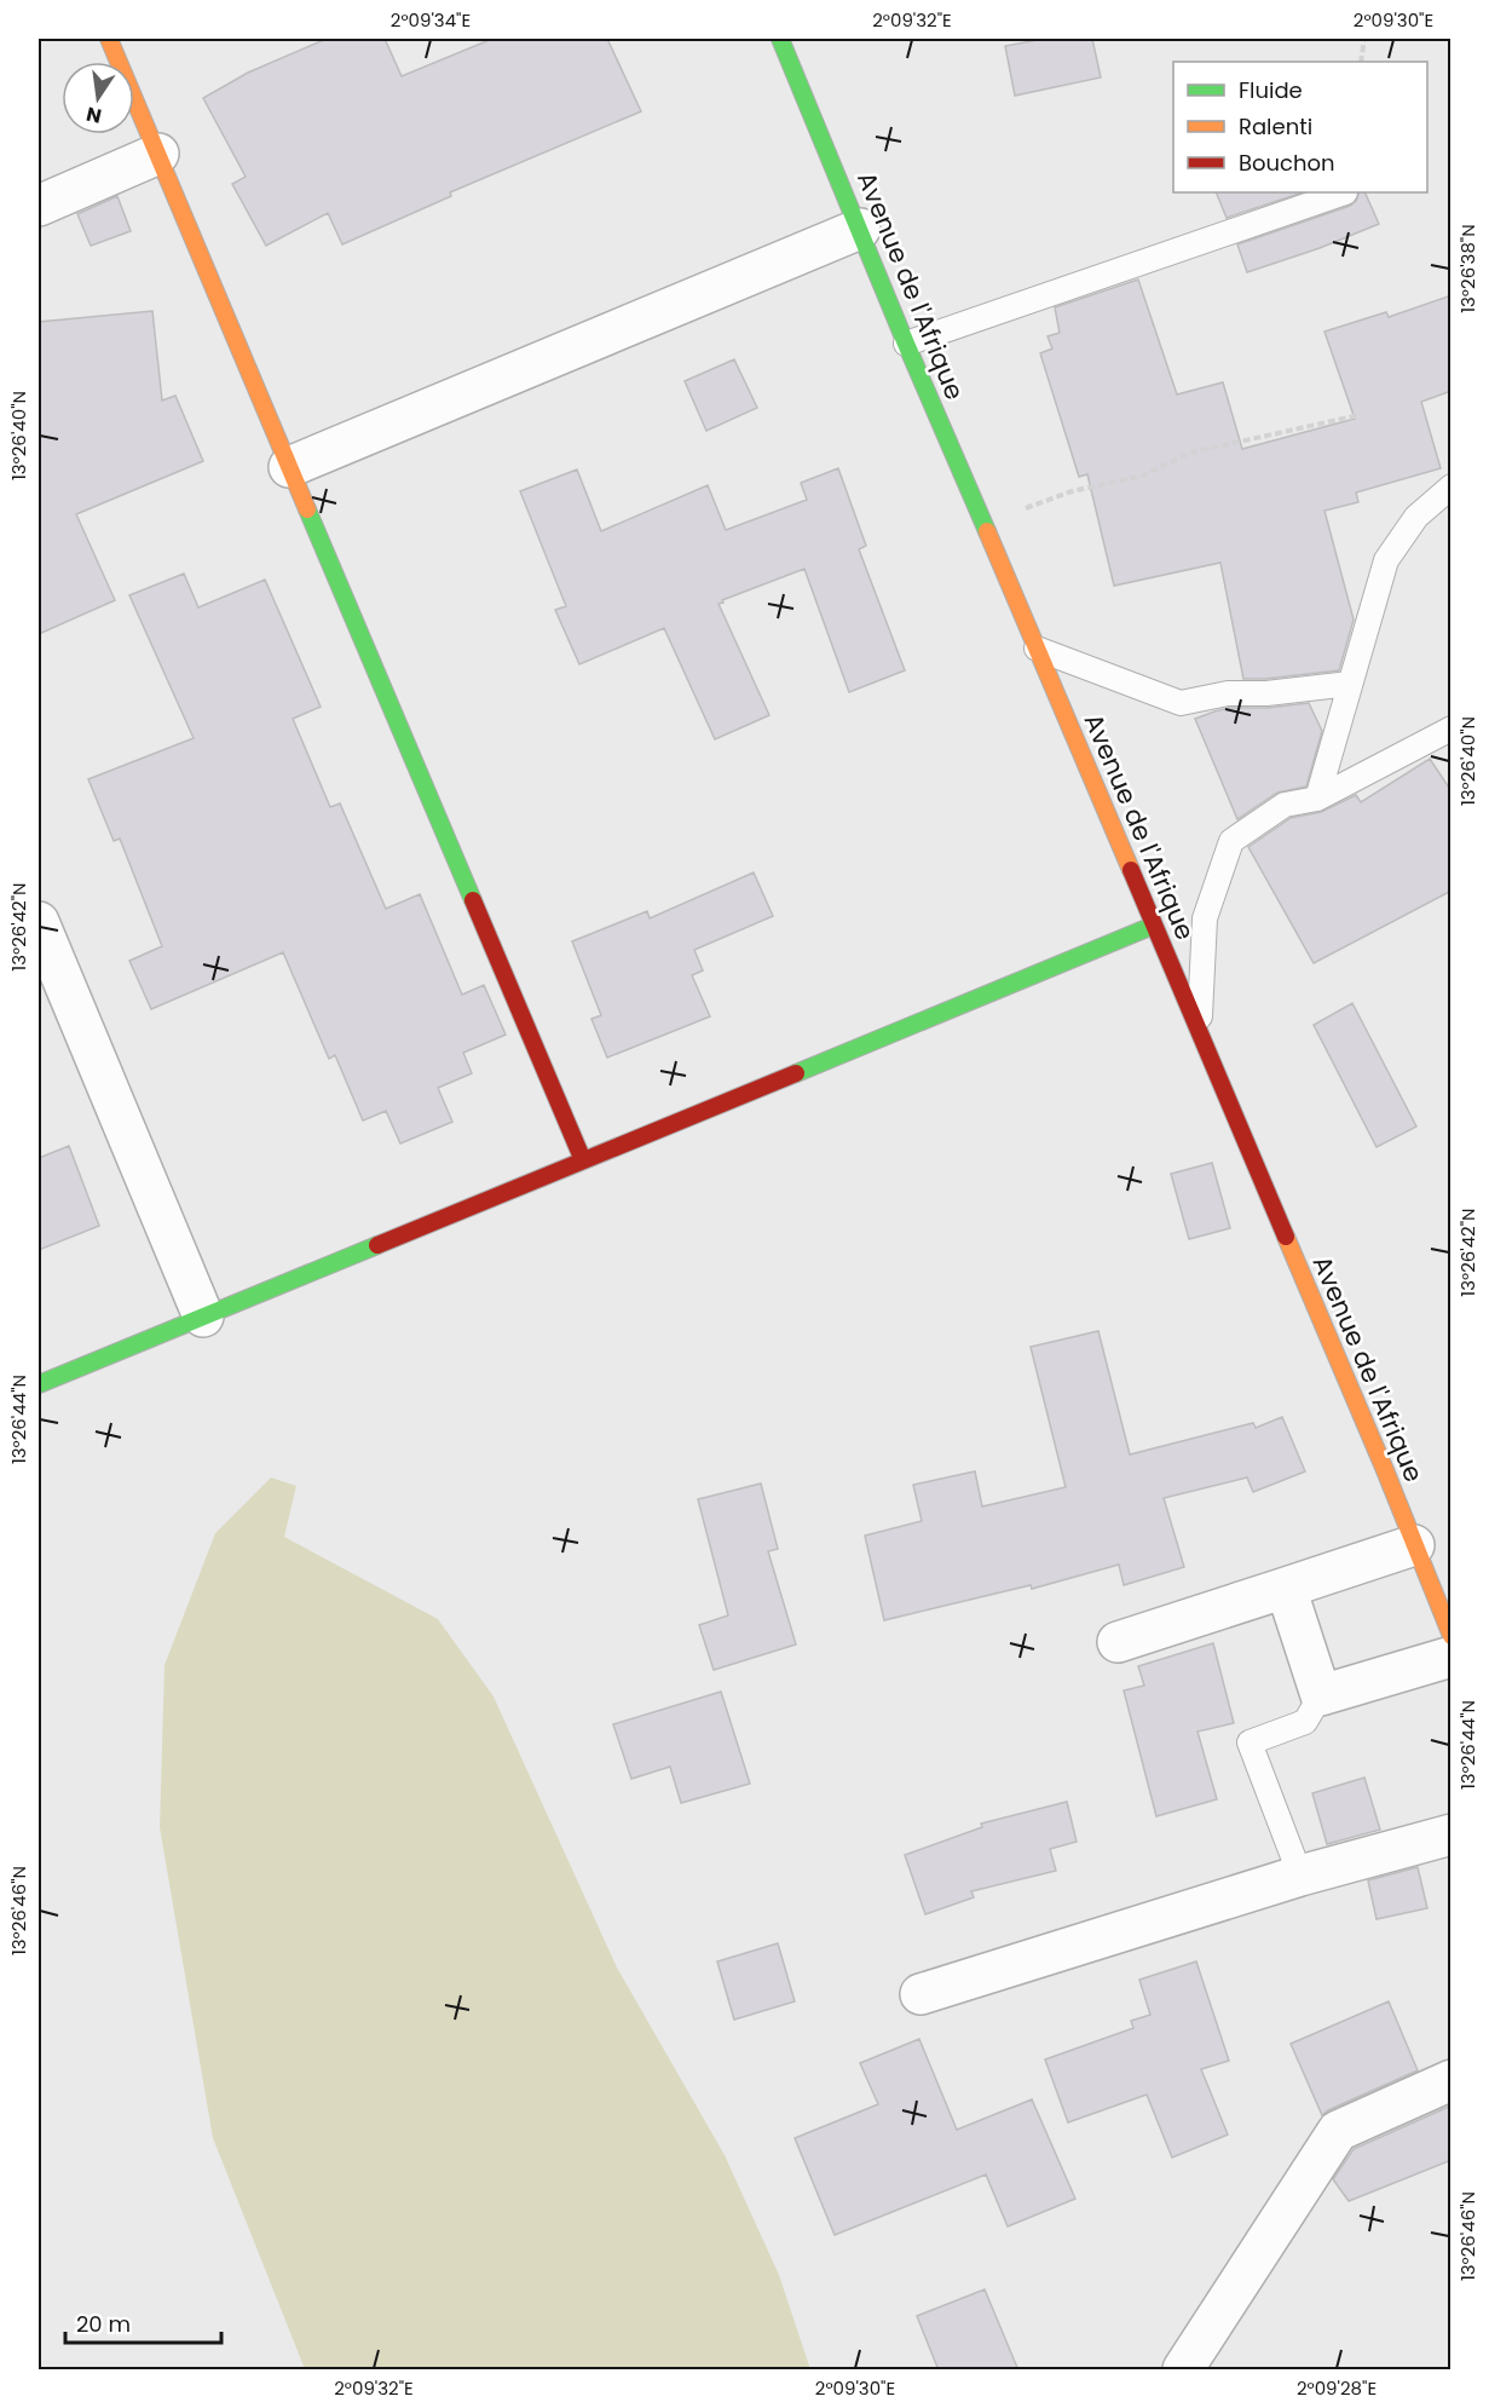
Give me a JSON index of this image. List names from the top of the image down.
{
  "streets": {
    "street": ["Avenue de l'Afrique"]
  },
  "legend": ["Fluide", "Ralenti", "Bouchon"],
  "scale_bar": "20 m",
  "north": "bottom",
  "coordinates": [
    "2°09'34\"E",
    "2°09'32\"E",
    "2°09'30\"E",
    "13°26'38\"N",
    "13°26'40\"N",
    "13°26'42\"N",
    "13°26'44\"N",
    "13°26'46\"N",
    "2°09'28\"E"
  ]
}
